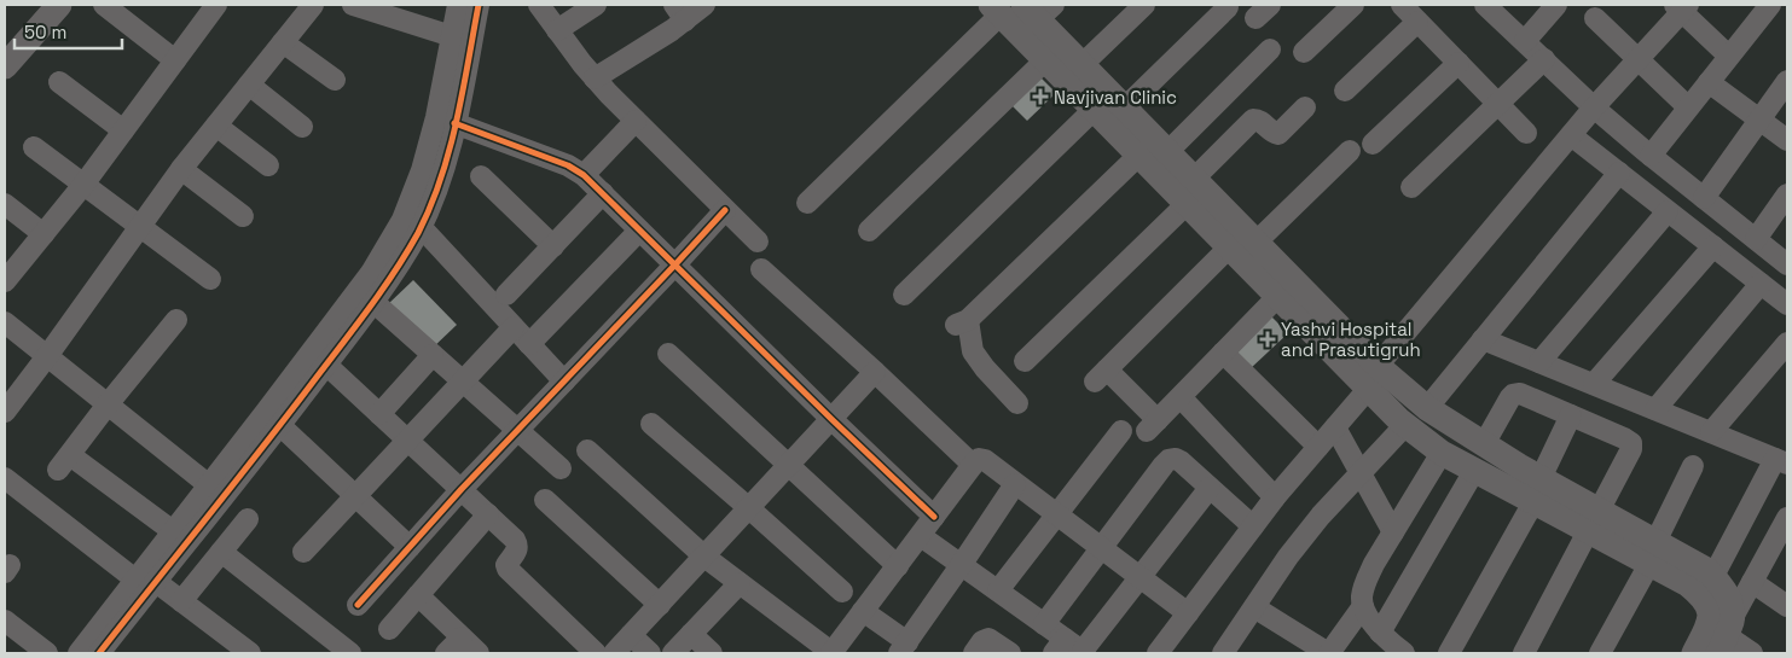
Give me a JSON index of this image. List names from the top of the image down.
{
  "places": {
    "health": ["Navjivan Clinic", "Yashvi Hospital and Prasutigruh"]
  },
  "scale_bar": "50 m"
}
